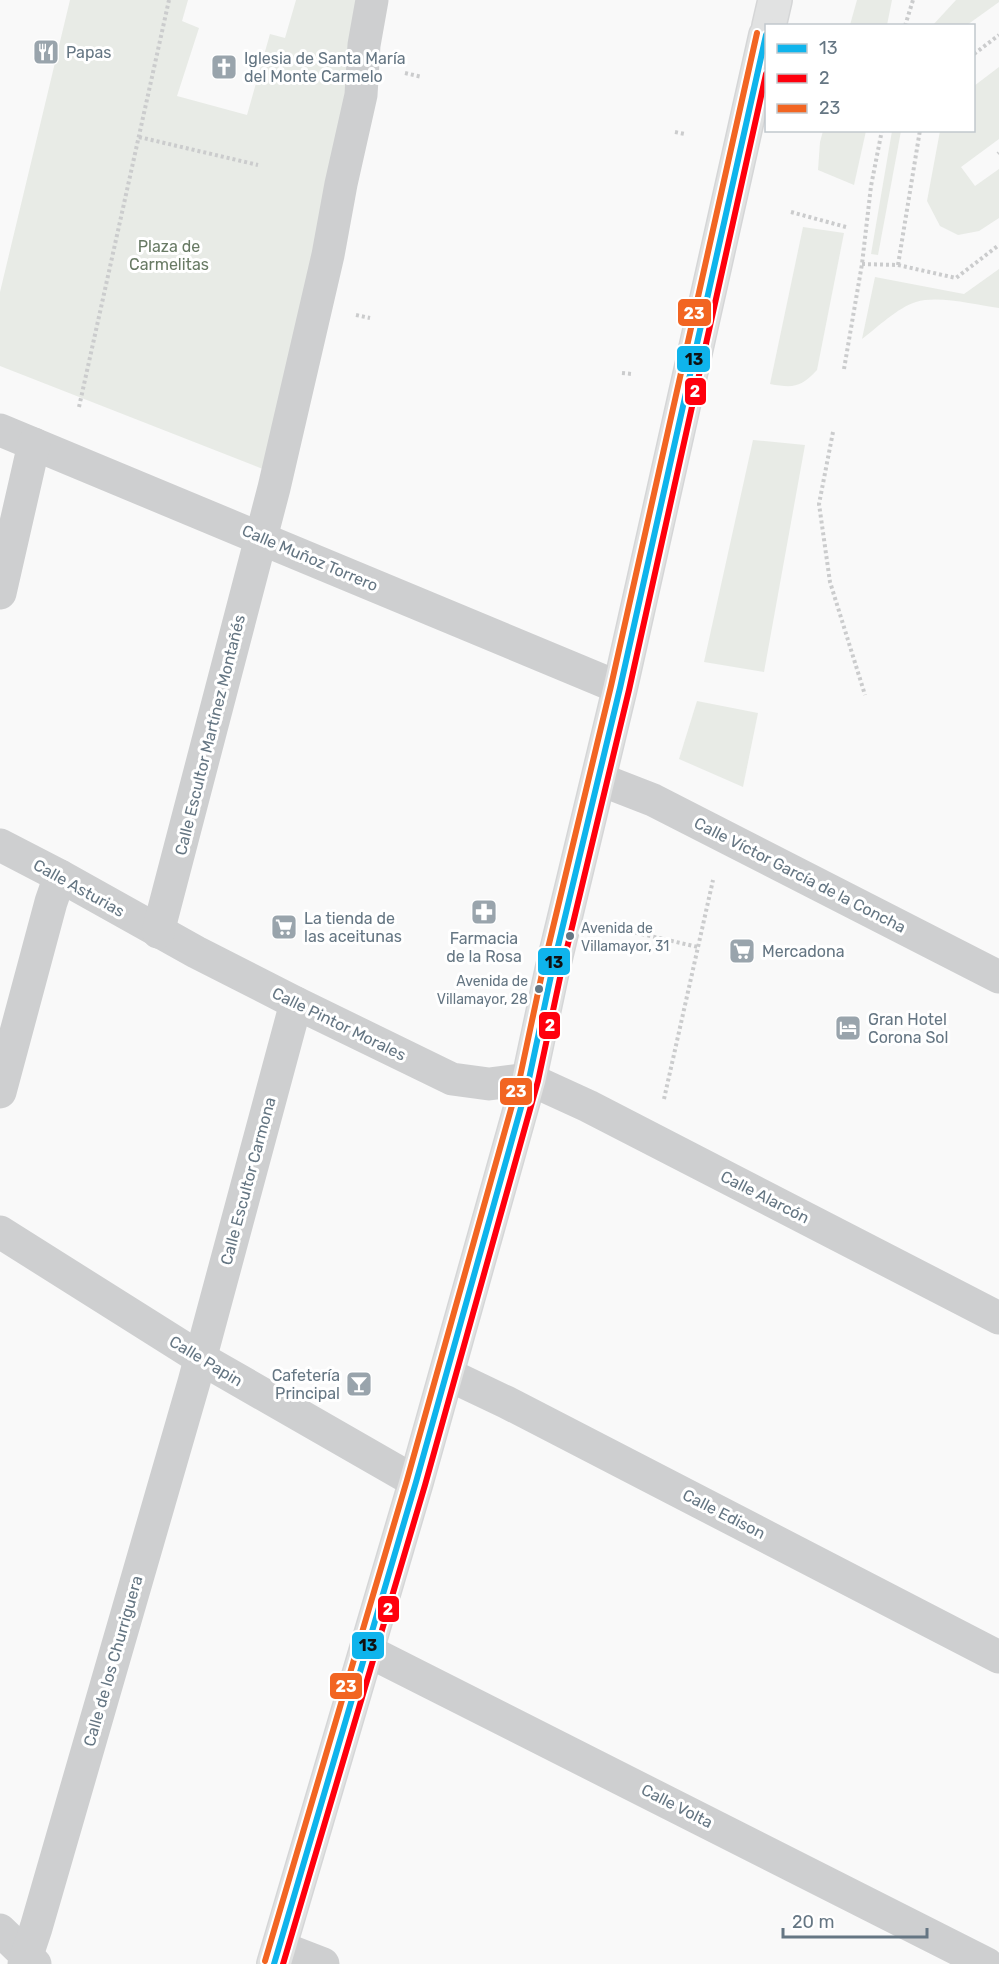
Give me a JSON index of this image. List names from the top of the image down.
{
  "streets": {
    "street": [
      "Calle Muñoz Torrero",
      "Calle Escultor Martínez Montañés",
      "Calle Víctor García de la Concha",
      "Calle Asturias",
      "Calle Pintor Morales",
      "Calle Escultor Carmona",
      "Calle Alarcón",
      "Calle Papin",
      "Calle Edison",
      "Calle de los Churriguera",
      "Calle Volta"
    ]
  },
  "crossings": [
    ["Calle Muñoz Torrero", "Calle Escultor Martínez Montañés"],
    ["Calle Escultor Martínez Montañés", "Calle Asturias"],
    ["Calle Escultor Martínez Montañés", "Calle Pintor Morales"],
    ["Calle Asturias", "Calle Pintor Morales"],
    ["Calle Pintor Morales", "Calle Escultor Carmona"],
    ["Calle Pintor Morales", "Calle Alarcón"],
    ["Calle Escultor Carmona", "Calle Papin"],
    ["Calle Escultor Carmona", "Calle de los Churriguera"],
    ["Calle Papin", "Calle de los Churriguera"]
  ],
  "parks": ["Plaza de Carmelitas"],
  "places": {
    "restaurant": ["Papas"],
    "church": ["Iglesia de Santa María del Monte Carmelo"],
    "pharmacy": ["Farmacia de la Rosa"],
    "supermarket": ["La tienda de las aceitunas", "Mercadona"],
    "other": ["Avenida de Villamayor, 31", "Avenida de Villamayor, 28"],
    "hotel": ["Gran Hotel Corona Sol"],
    "bar": ["Cafetería Principal"]
  },
  "lines": ["transit line 23", "transit line 13", "transit line 2"],
  "legend": ["13", "2", "23"],
  "scale_bar": "20 m"
}
